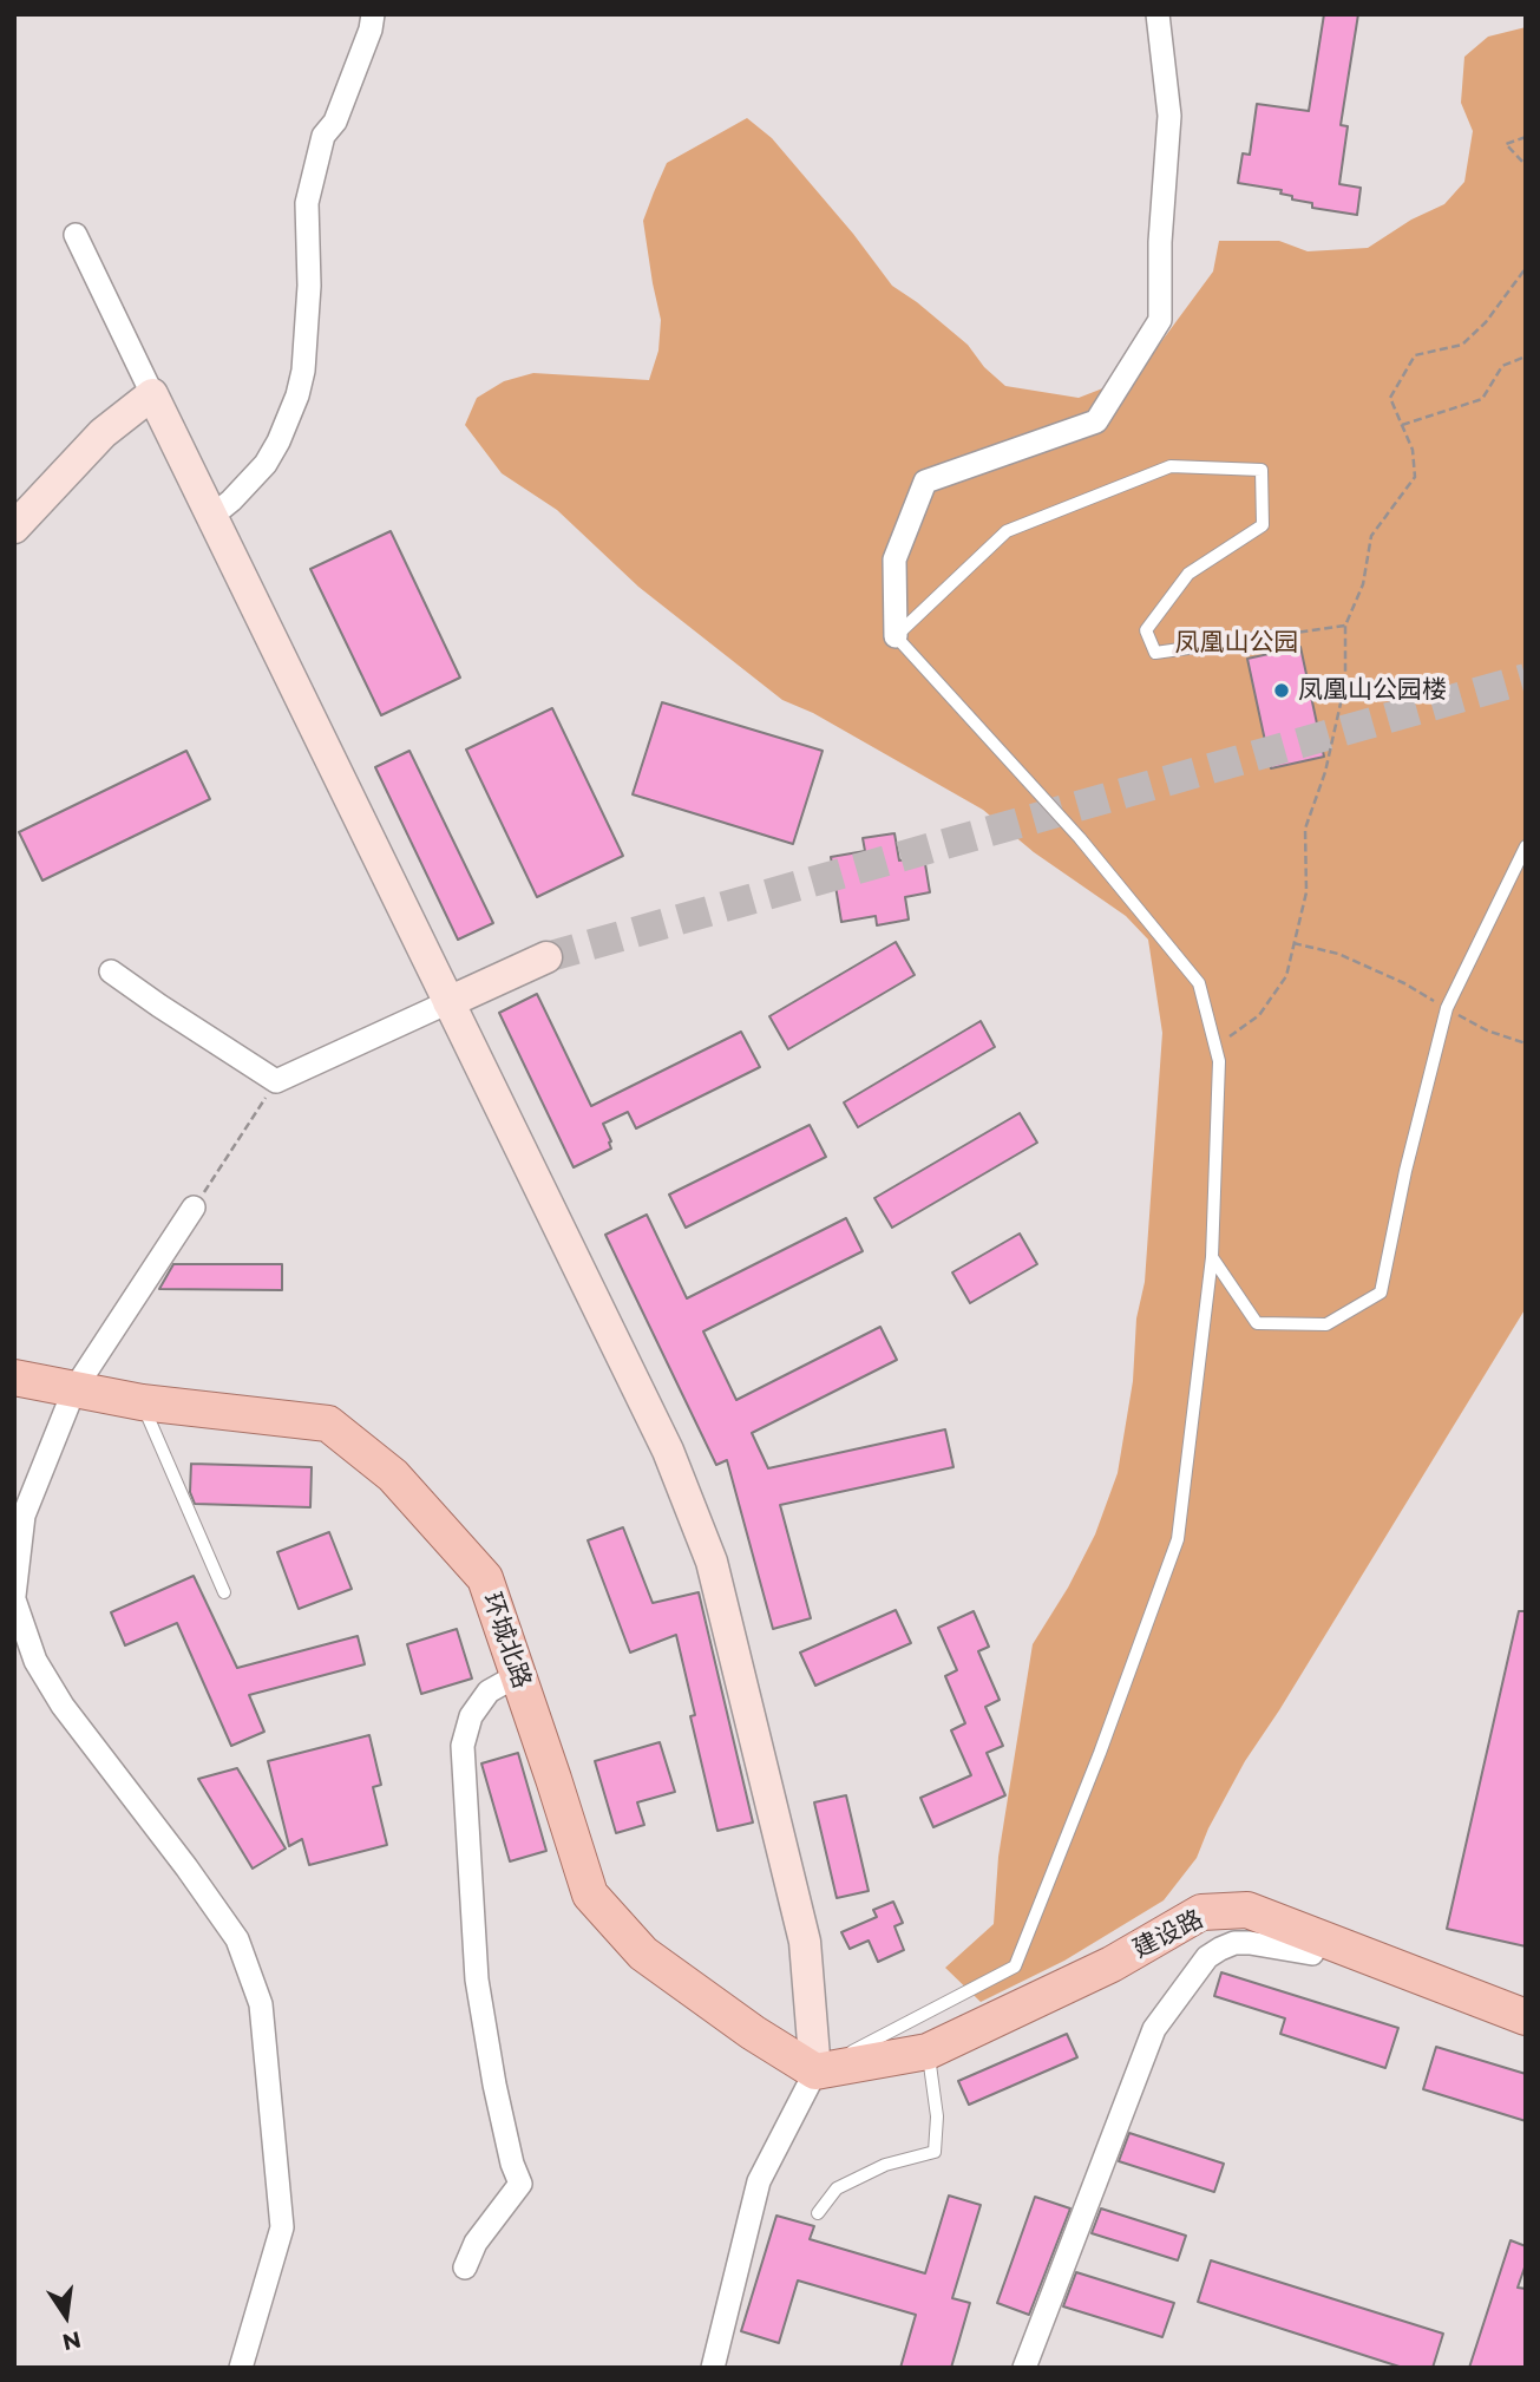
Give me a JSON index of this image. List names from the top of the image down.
{
  "streets": {
    "main road": ["环城北路", "建设路"]
  },
  "crossings": [
    ["环城北路", "建设路"]
  ],
  "parks": ["凤凰山公园"],
  "places": ["凤凰山公园楼"],
  "north": "bottom"
}
